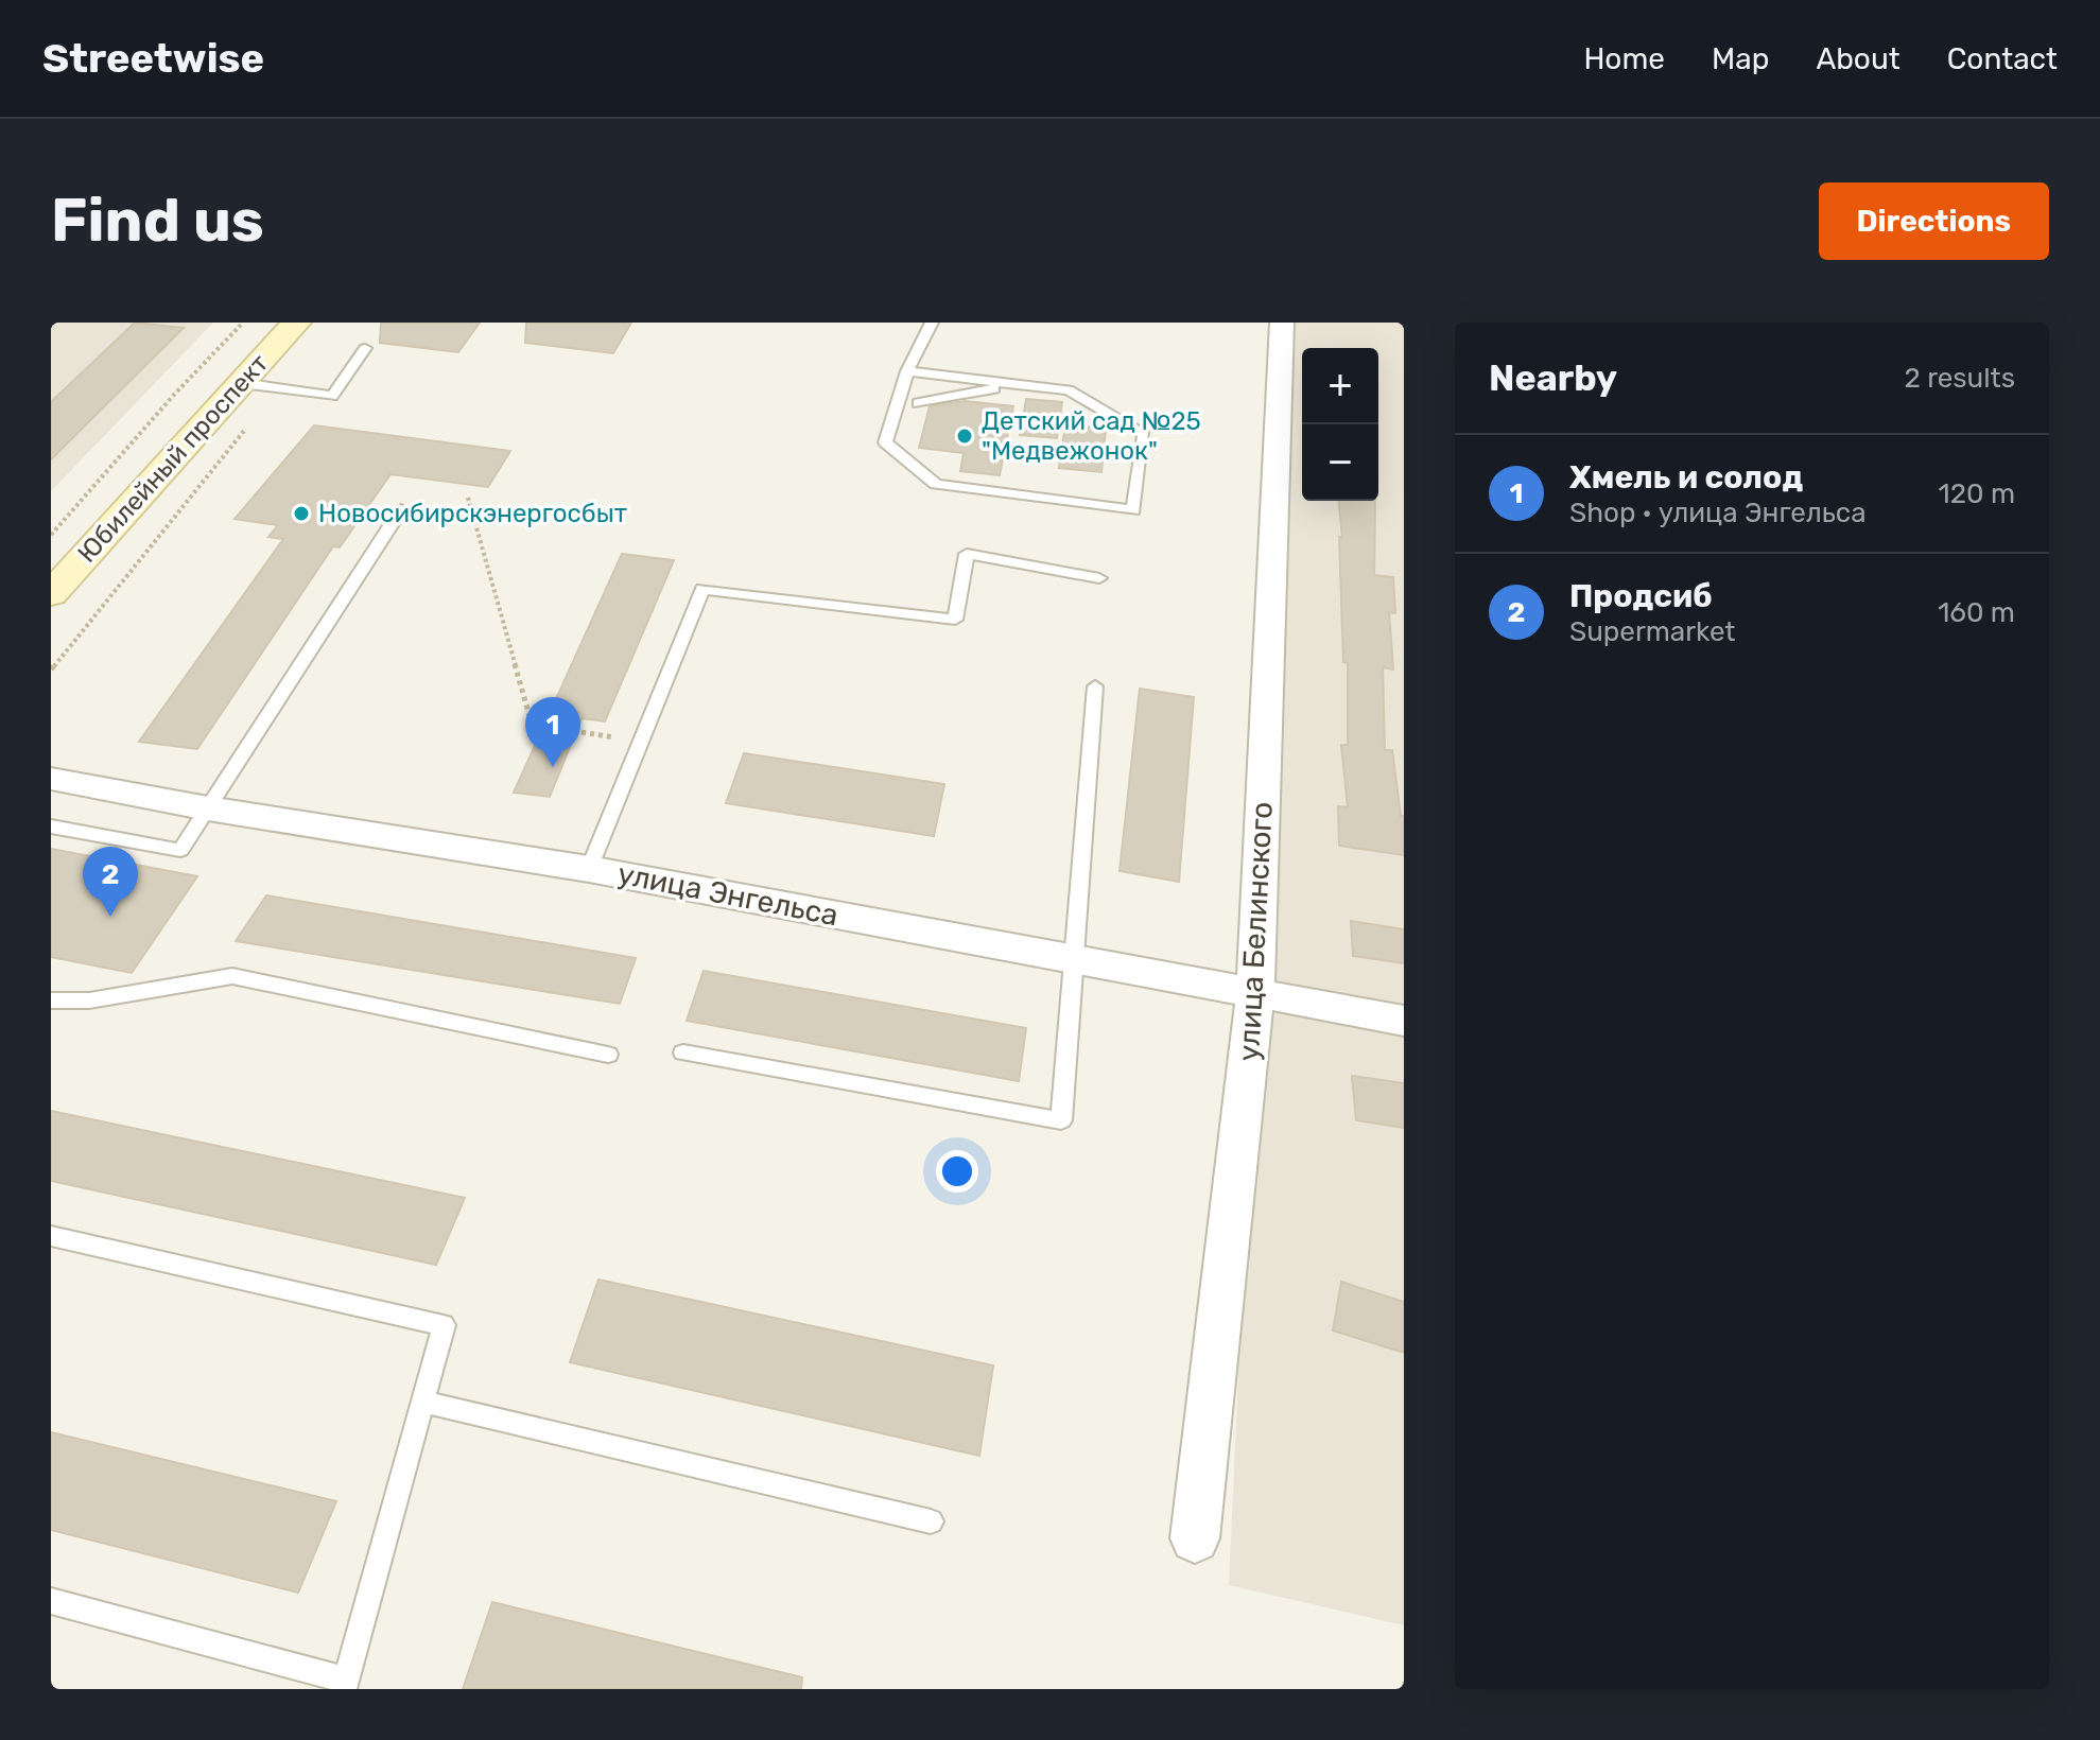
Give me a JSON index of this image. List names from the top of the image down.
{
  "streets": {
    "main road": ["Юбилейный проспект"],
    "street": ["улица Энгельса", "улица Белинского"]
  },
  "crossings": [
    ["улица Энгельса", "улица Белинского"]
  ],
  "places": ["Детский сад №25 \"Медвежонок\"", "Новосибирскэнергосбыт"],
  "page": {
    "header": "Streetwise",
    "nav": [
      "Home",
      "Map",
      "About",
      "Contact"
    ],
    "buttons": "Directions",
    "title": "Find us",
    "heading": ["Nearby", "2 results"],
    "map_buttons": ["+", "−"],
    "list": [
      {
        "mark": "1",
        "name": "Хмель и солод",
        "note": "Shop · улица Энгельса",
        "value": "120 m"
      },
      {
        "mark": "2",
        "name": "Продсиб",
        "note": "Supermarket",
        "value": "160 m"
      }
    ],
    "pins": ["1", "2"]
  }
}
